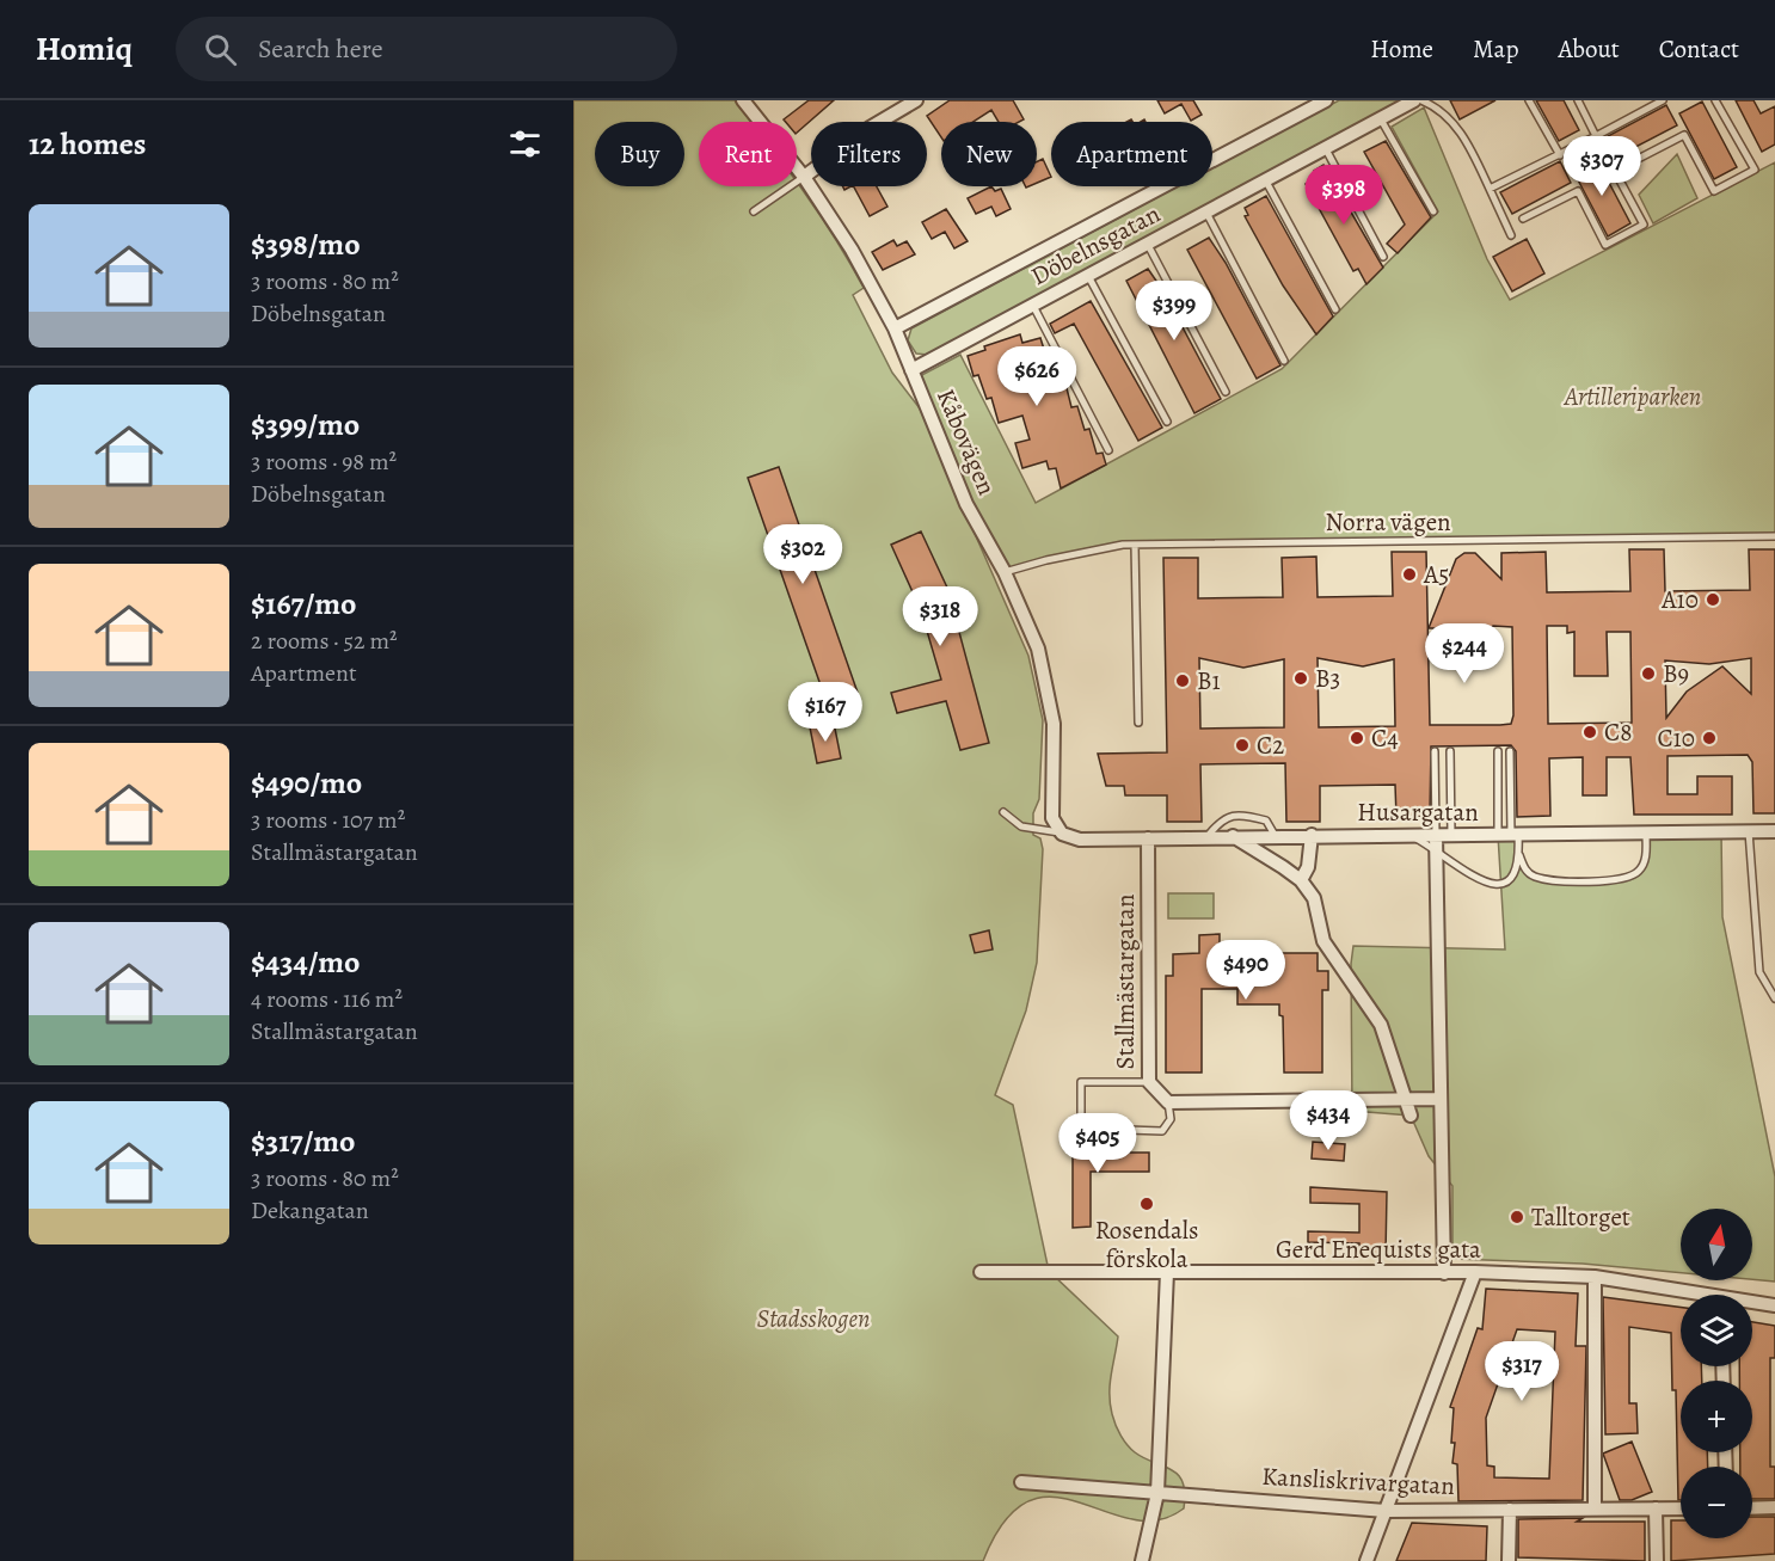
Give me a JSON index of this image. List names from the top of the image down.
{
  "streets": {
    "street": [
      "Döbelnsgatan",
      "Kåbovägen",
      "Husargatan",
      "Stallmästargatan",
      "Gerd Enequists gata",
      "Kansliskrivargatan"
    ],
    "lane": ["Norra vägen"]
  },
  "crossings": [
    ["Döbelnsgatan", "Kåbovägen"],
    ["Kåbovägen", "Norra vägen"],
    ["Kåbovägen", "Husargatan"],
    ["Husargatan", "Stallmästargatan"]
  ],
  "parks": ["Artilleriparken", "Stadsskogen"],
  "places": [
    "A5",
    "A10",
    "B9",
    "B3",
    "B1",
    "C8",
    "C4",
    "C10",
    "C2",
    "Rosendals förskola",
    "Talltorget"
  ],
  "north": "top",
  "page": {
    "header": "Homiq",
    "search": "Search here",
    "nav": [
      "Home",
      "Map",
      "About",
      "Contact"
    ],
    "heading": "12 homes",
    "chip": [
      "Buy",
      "Rent",
      "Filters",
      "New",
      "Apartment"
    ],
    "price": [
      "$307",
      "$398",
      "$399",
      "$626",
      "$302",
      "$318",
      "$244",
      "$167",
      "$490",
      "$434",
      "$405",
      "$317"
    ],
    "list": [
      {
        "name": "$398/mo",
        "note": "3 rooms · 80 m² · Döbelnsgatan"
      },
      {
        "name": "$399/mo",
        "note": "3 rooms · 98 m² · Döbelnsgatan"
      },
      {
        "name": "$167/mo",
        "note": "2 rooms · 52 m² · Apartment"
      },
      {
        "name": "$490/mo",
        "note": "3 rooms · 107 m² · Stallmästargatan"
      },
      {
        "name": "$434/mo",
        "note": "4 rooms · 116 m² · Stallmästargatan"
      },
      {
        "name": "$317/mo",
        "note": "3 rooms · 80 m² · Dekangatan"
      }
    ],
    "map_buttons": ["+", "−"]
  }
}
